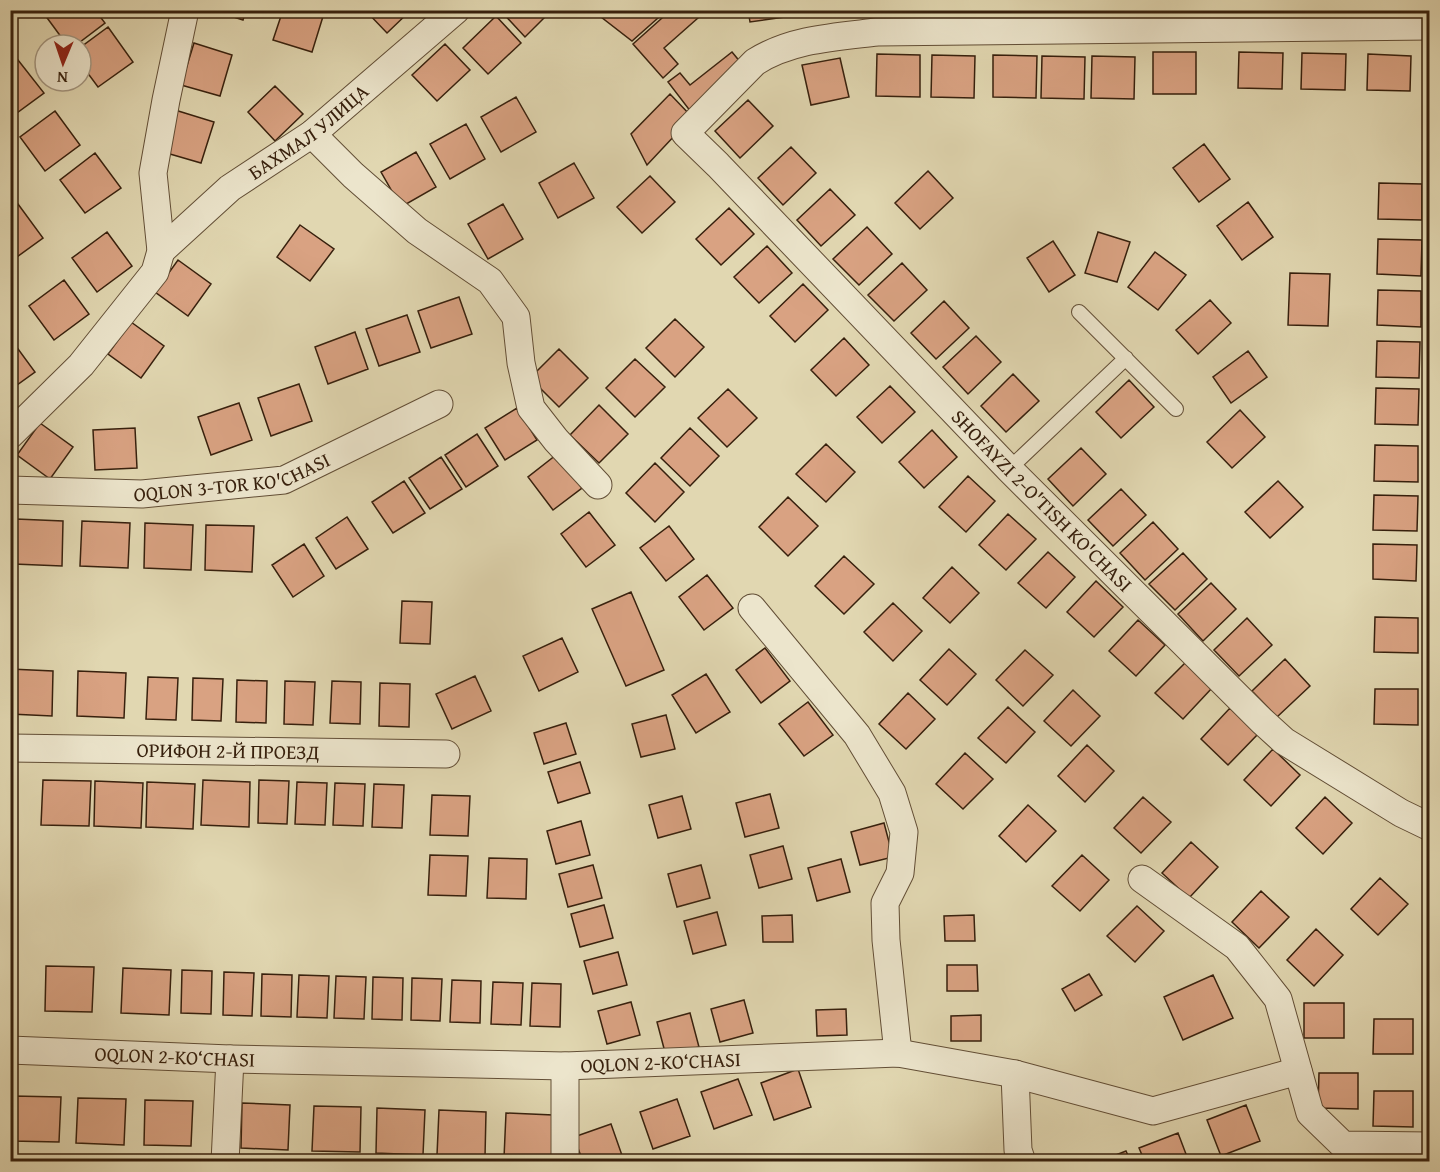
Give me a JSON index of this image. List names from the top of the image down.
{
  "streets": {
    "street": [
      "БАХМАЛ УЛИЦА",
      "OQLON 3-TOR KO'CHASI",
      "SHOFAYZI 2-O'TISH KO'CHASI",
      "ОРИФОН 2-Й ПРОЕЗД",
      "OQLON 2-KO‘CHASI"
    ]
  },
  "north": "bottom"
}
